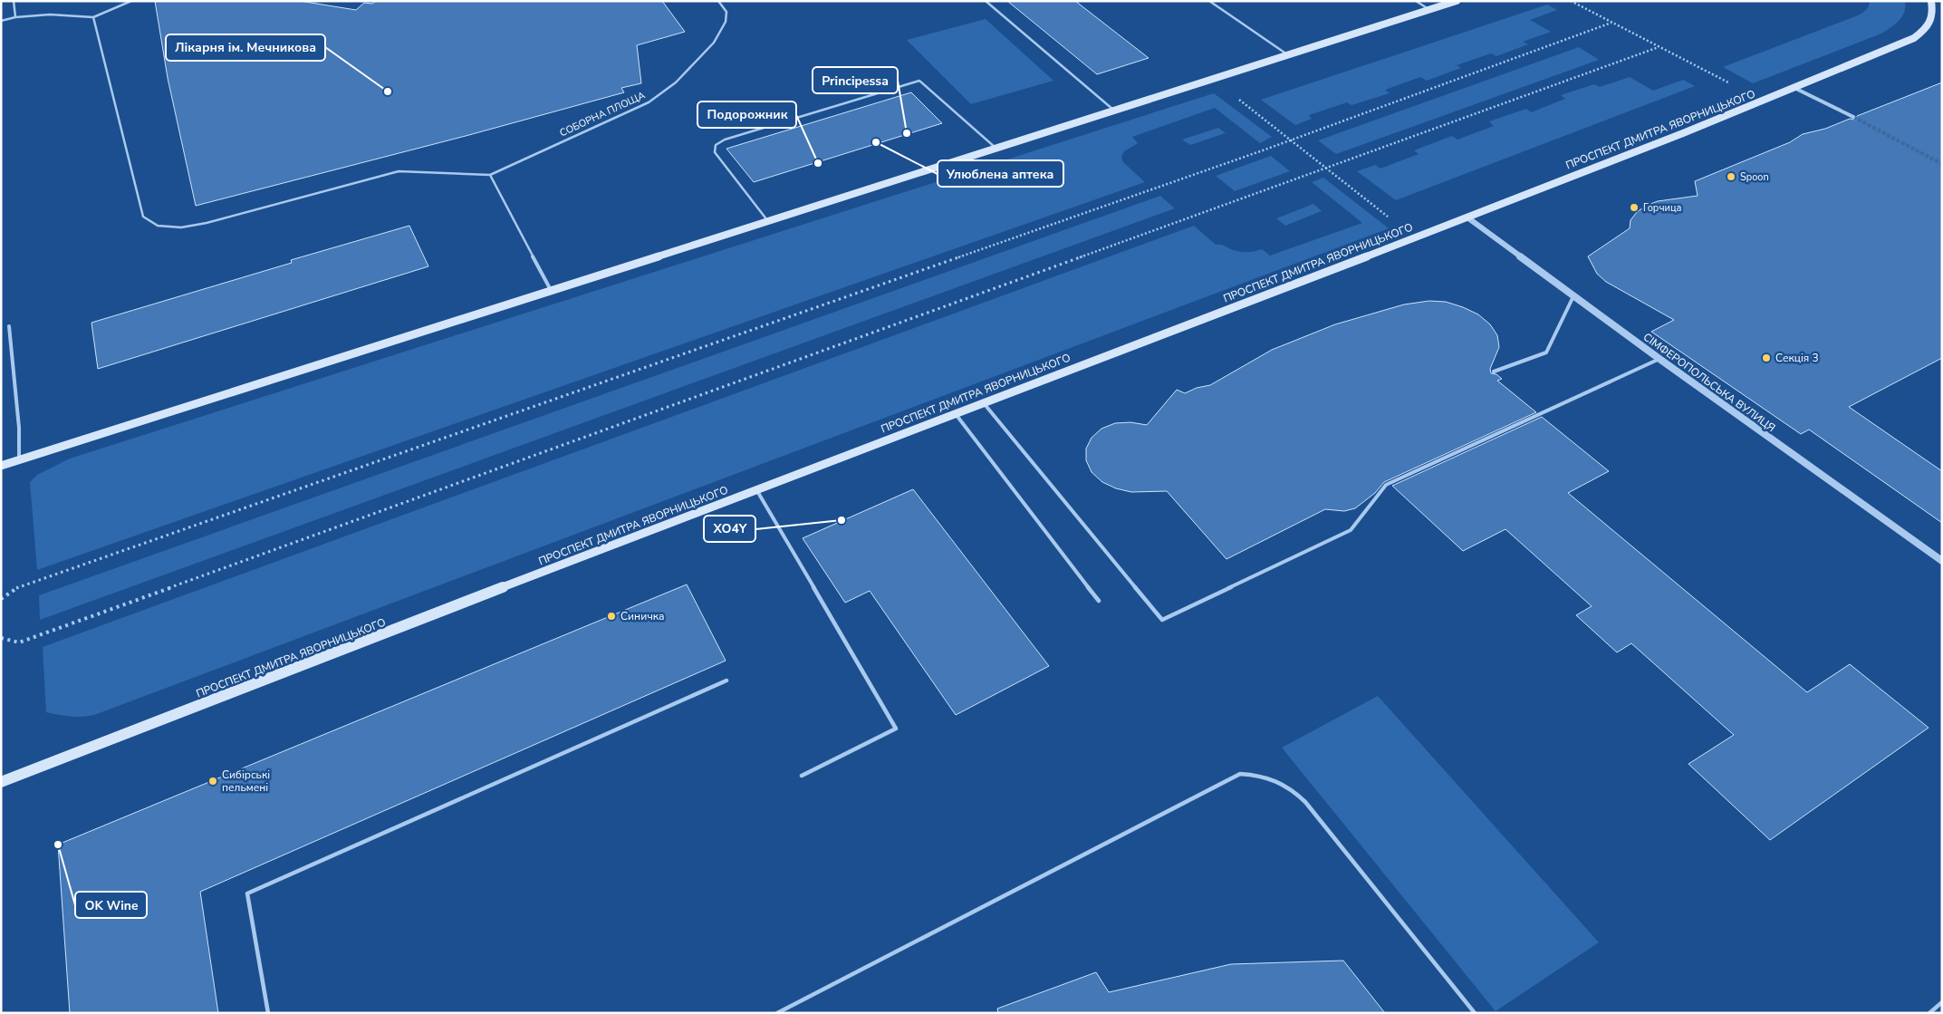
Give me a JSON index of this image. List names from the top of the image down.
{
  "streets": {
    "main road": ["ПРОСПЕКТ ДМИТРА ЯВОРНИЦЬКОГО"],
    "street": ["СІМФЕРОПОЛЬСЬКА ВУЛИЦЯ"],
    "lane": ["СОБОРНА ПЛОЩА"]
  },
  "crossings": [
    ["ПРОСПЕКТ ДМИТРА ЯВОРНИЦЬКОГО", "СІМФЕРОПОЛЬСЬКА ВУЛИЦЯ"]
  ],
  "places": [
    "Лікарня ім. Мечникова",
    "Principessa",
    "Улюблена аптека",
    "Подорожник",
    "Spoon",
    "Горчица",
    "Секція 3",
    "XO4Y",
    "Синичка",
    "Сибірські пельмені",
    "OK Wine"
  ]
}
